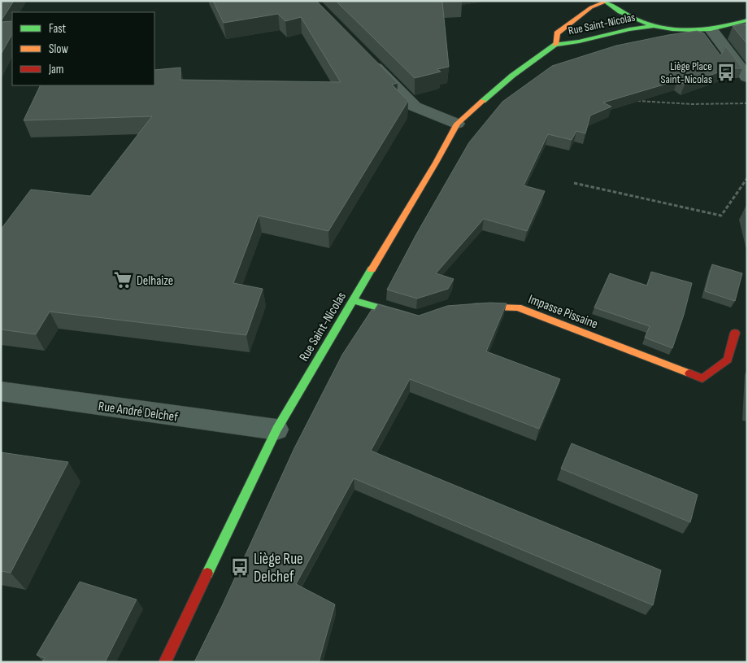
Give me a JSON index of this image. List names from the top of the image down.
{
  "streets": {
    "street": ["Rue Saint-Nicolas", "Impasse Pissaine", "Rue André Delchef"]
  },
  "crossings": [
    ["Rue Saint-Nicolas", "Rue André Delchef"]
  ],
  "places": {
    "bus stop": ["Liège Place Saint-Nicolas", "Liège Rue Delchef"],
    "supermarket": ["Delhaize"]
  },
  "legend": ["Fast", "Slow", "Jam"]
}
